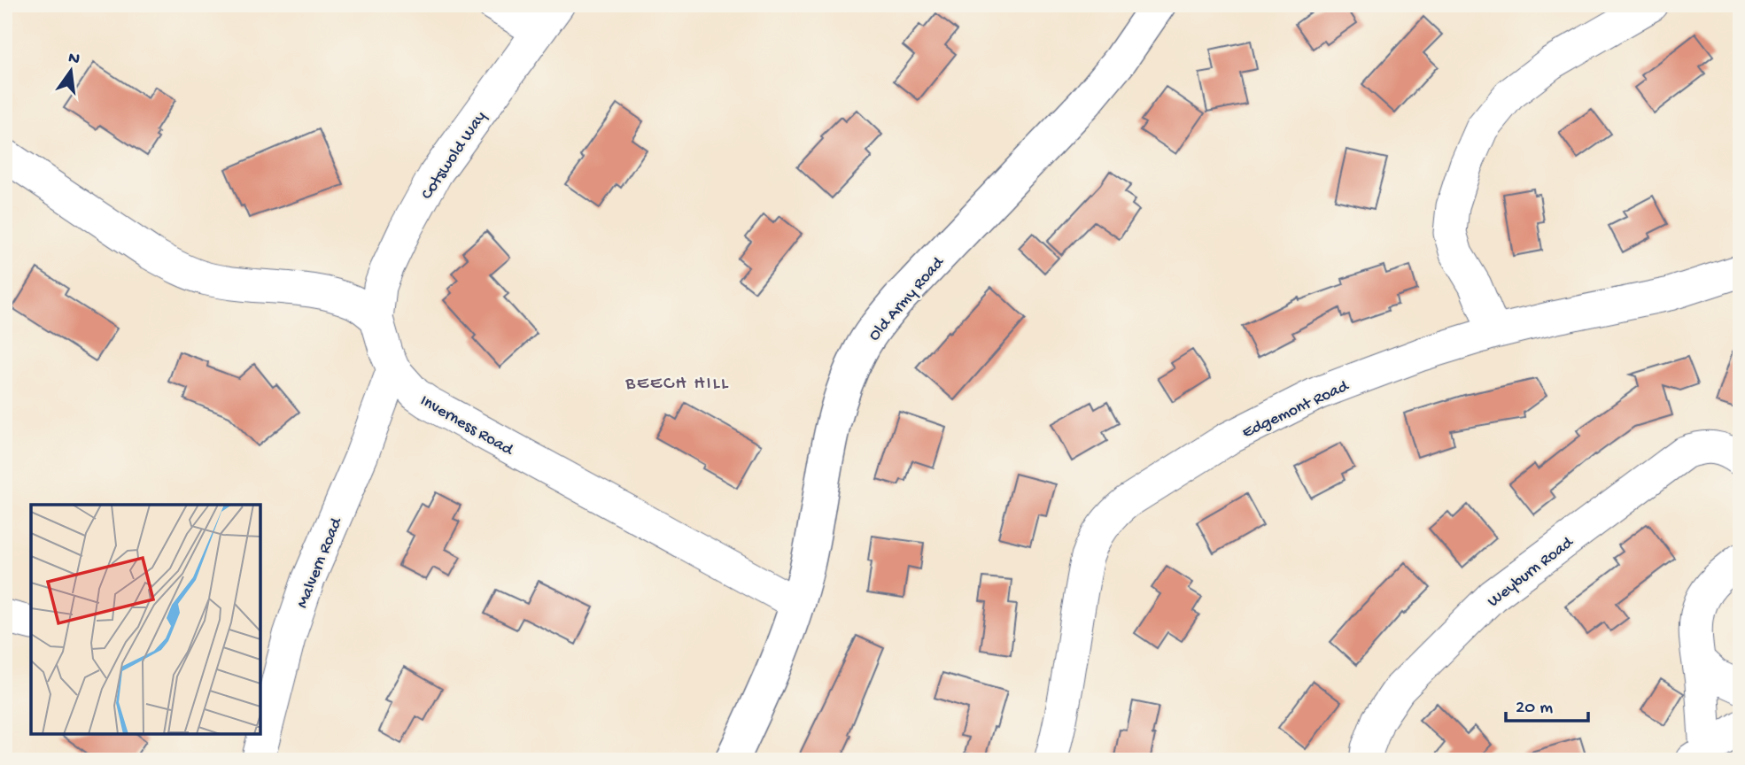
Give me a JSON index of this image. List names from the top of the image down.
{
  "streets": {
    "street": [
      "Cotswold Way",
      "Old Army Road",
      "Edgemont Road",
      "Inverness Road",
      "Malvern Road",
      "Weyburn Road"
    ]
  },
  "crossings": [
    ["Cotswold Way", "Inverness Road"],
    ["Old Army Road", "Inverness Road"],
    ["Inverness Road", "Malvern Road"]
  ],
  "districts": ["BEECH HILL"],
  "scale_bar": "20 m",
  "north": "top"
}
